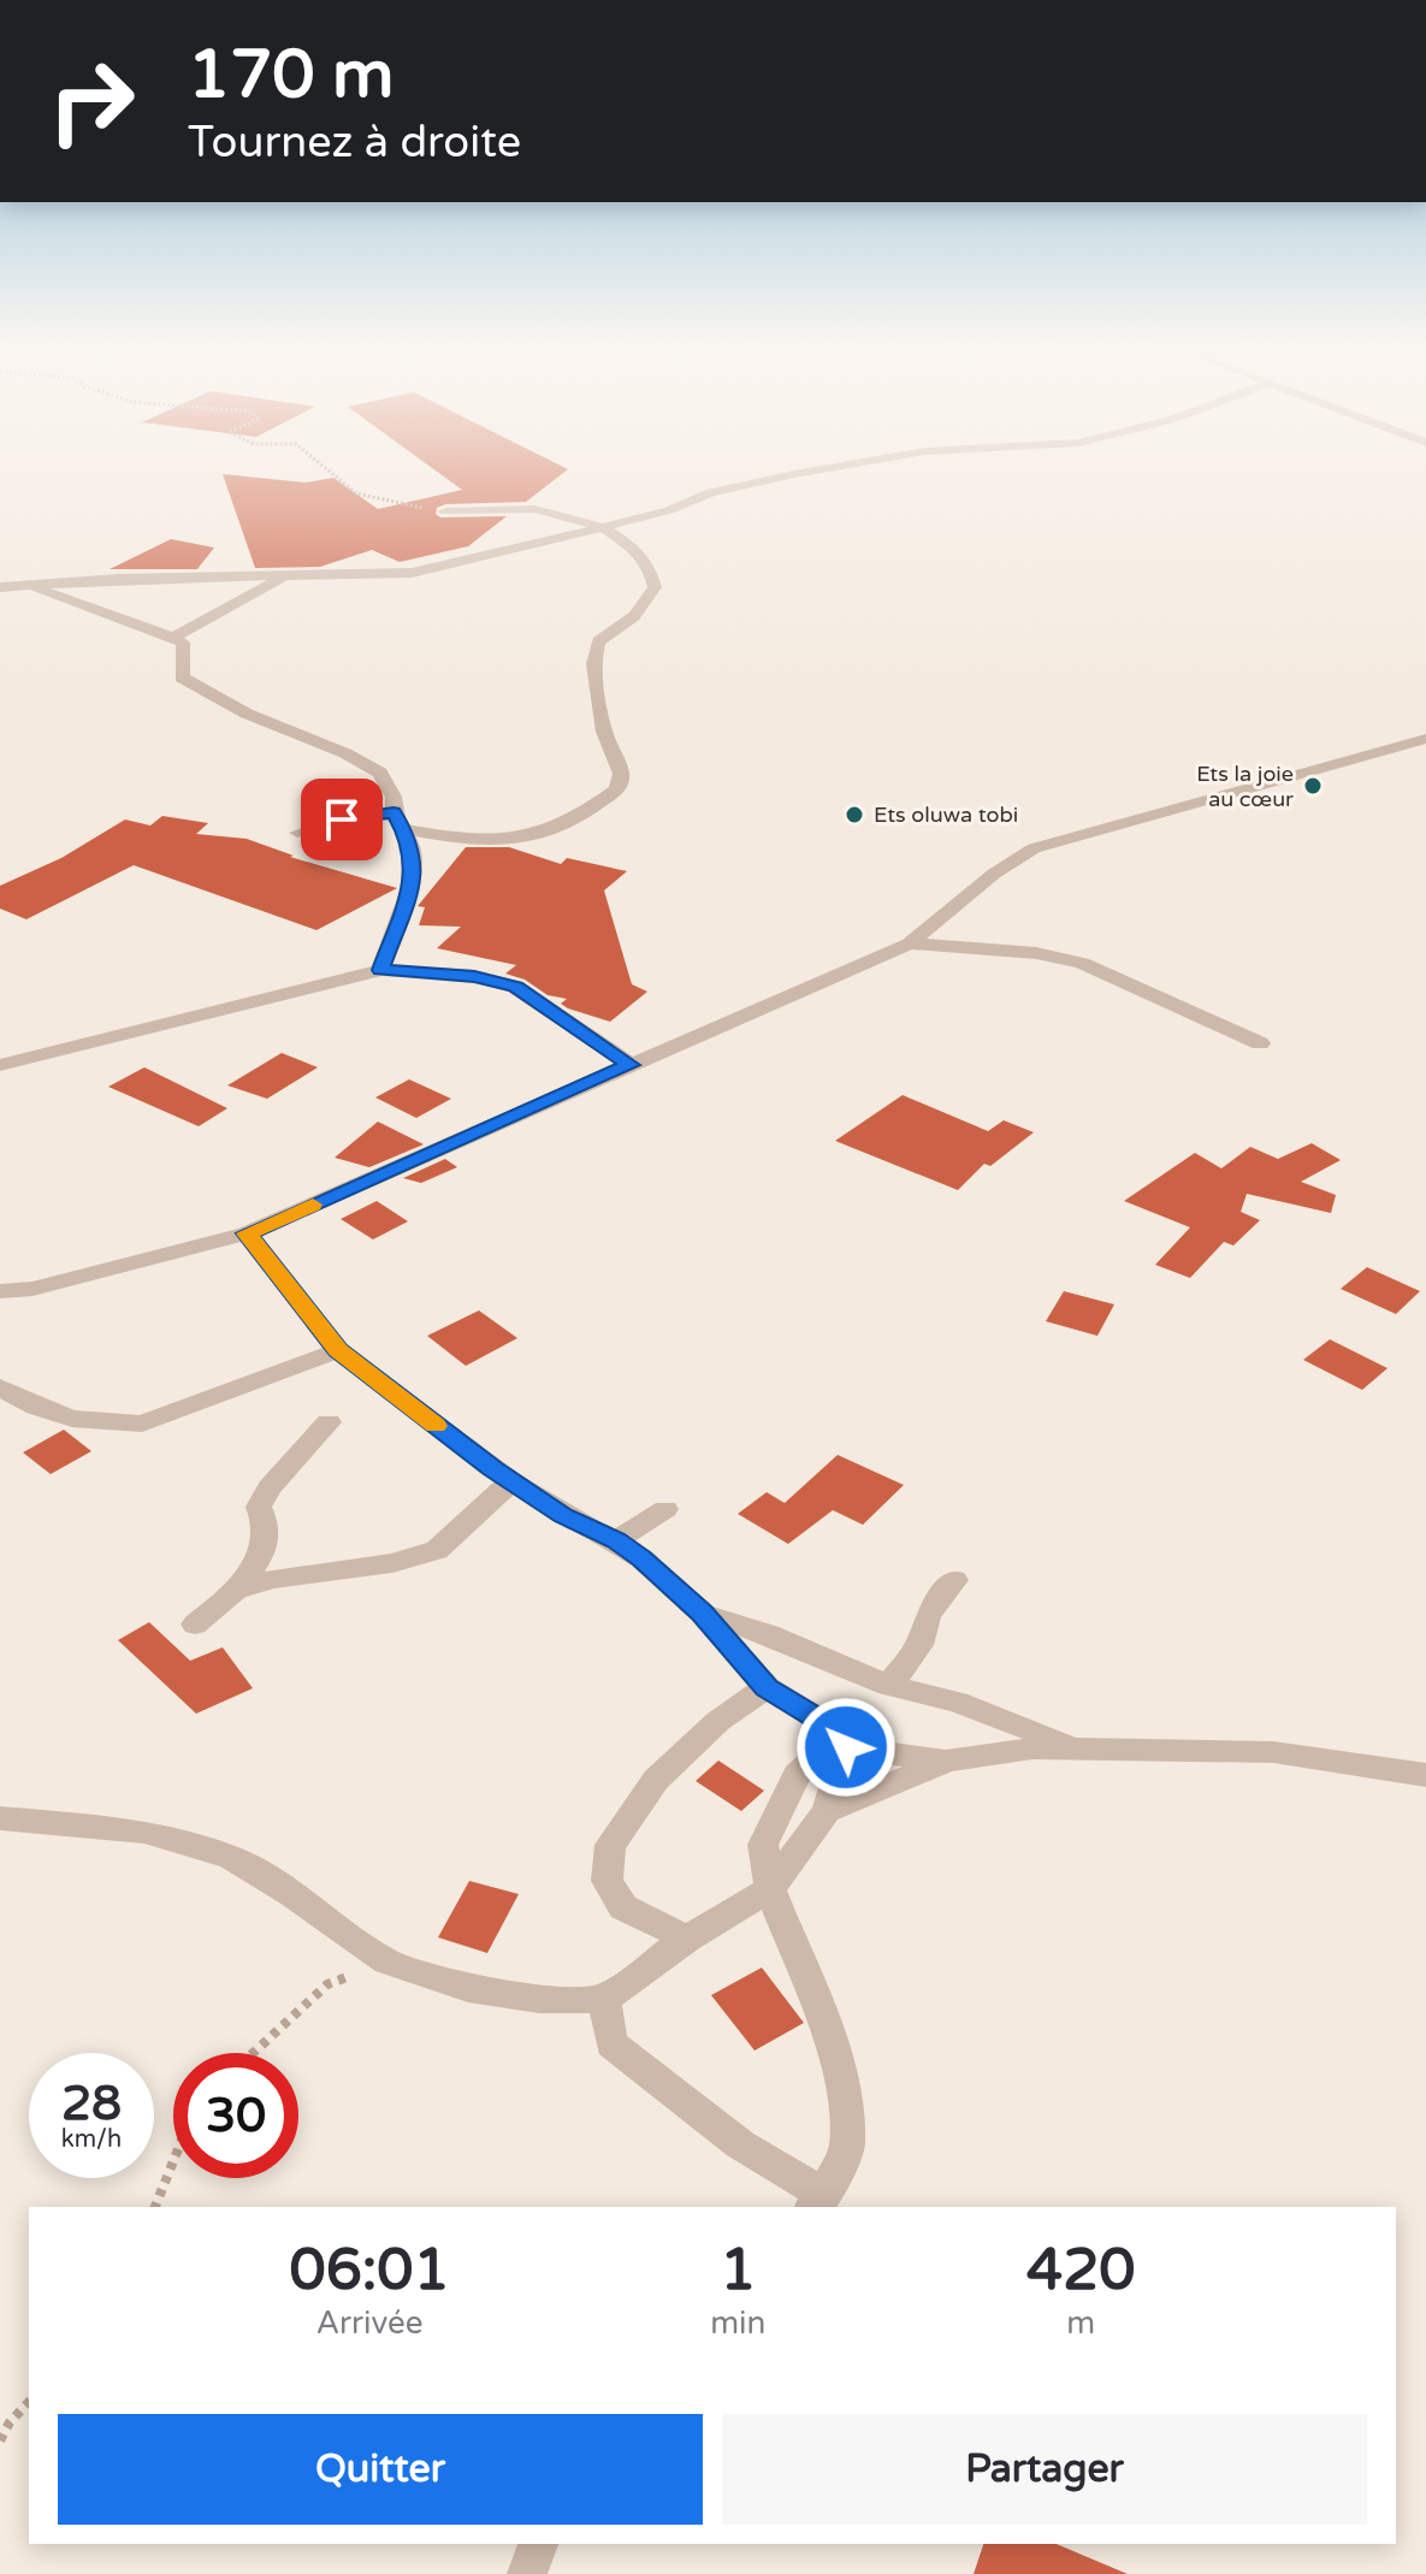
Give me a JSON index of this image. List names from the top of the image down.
{
  "places": ["Ets la joie au cœur", "Ets oluwa tobi"],
  "page": {
    "turn": ["170 m", "Tournez à droite"],
    "speed": "28 km/h",
    "limit": "30",
    "eta": [
      "06:01",
      "Arrivée",
      "1",
      "min",
      "420",
      "m"
    ],
    "buttons": ["Quitter", "Partager"]
  }
}
